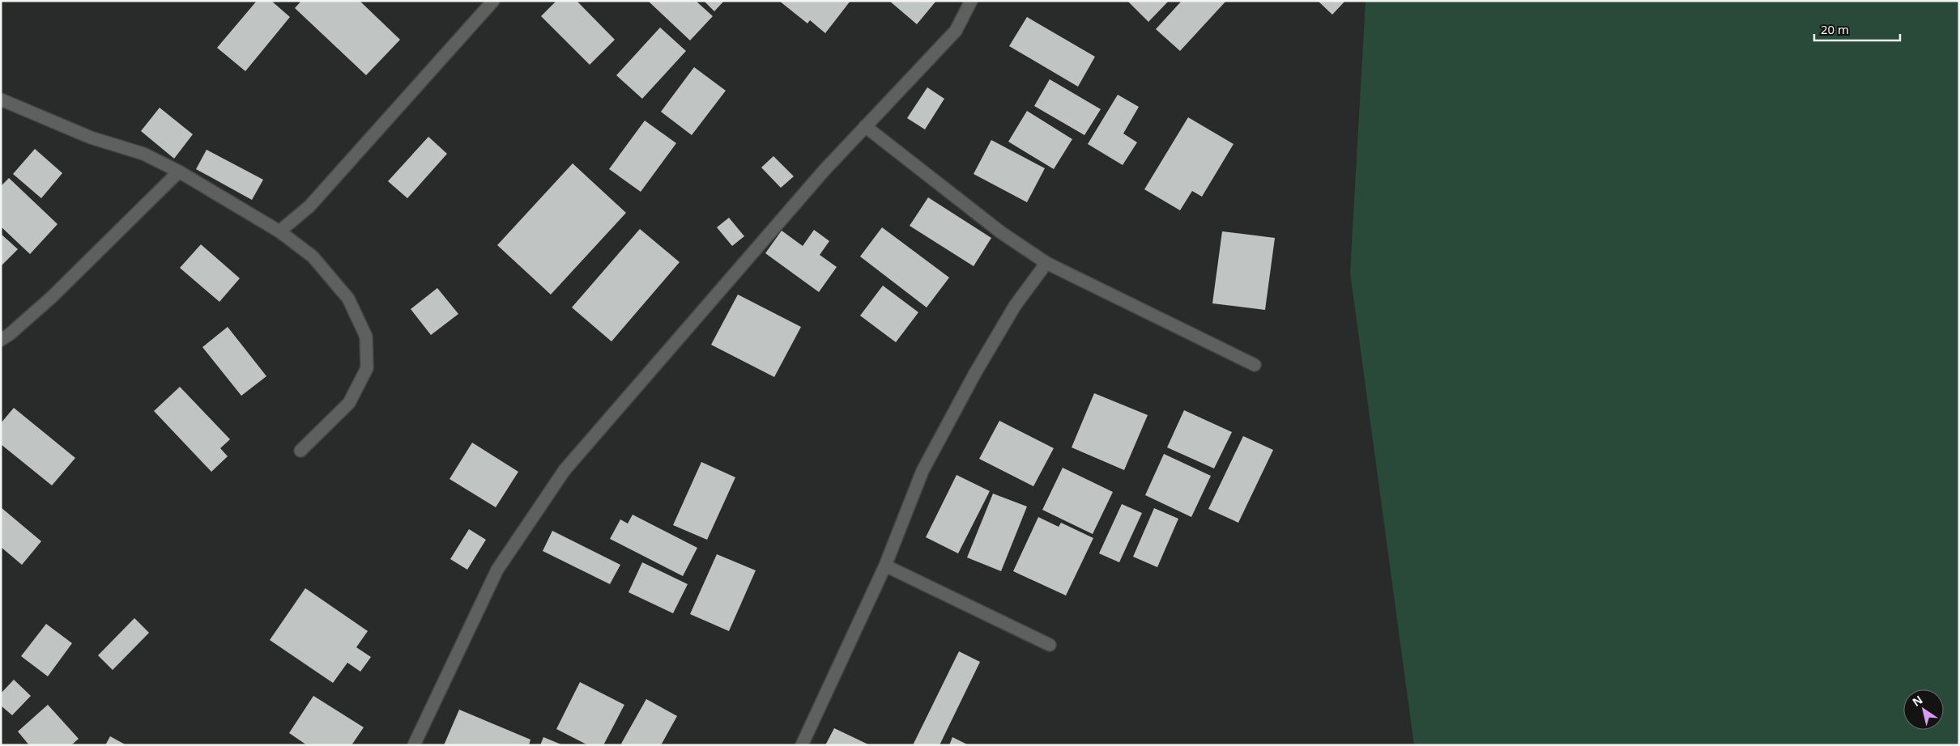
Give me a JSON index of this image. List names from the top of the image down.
{
  "scale_bar": "20 m",
  "north": "top left"
}
